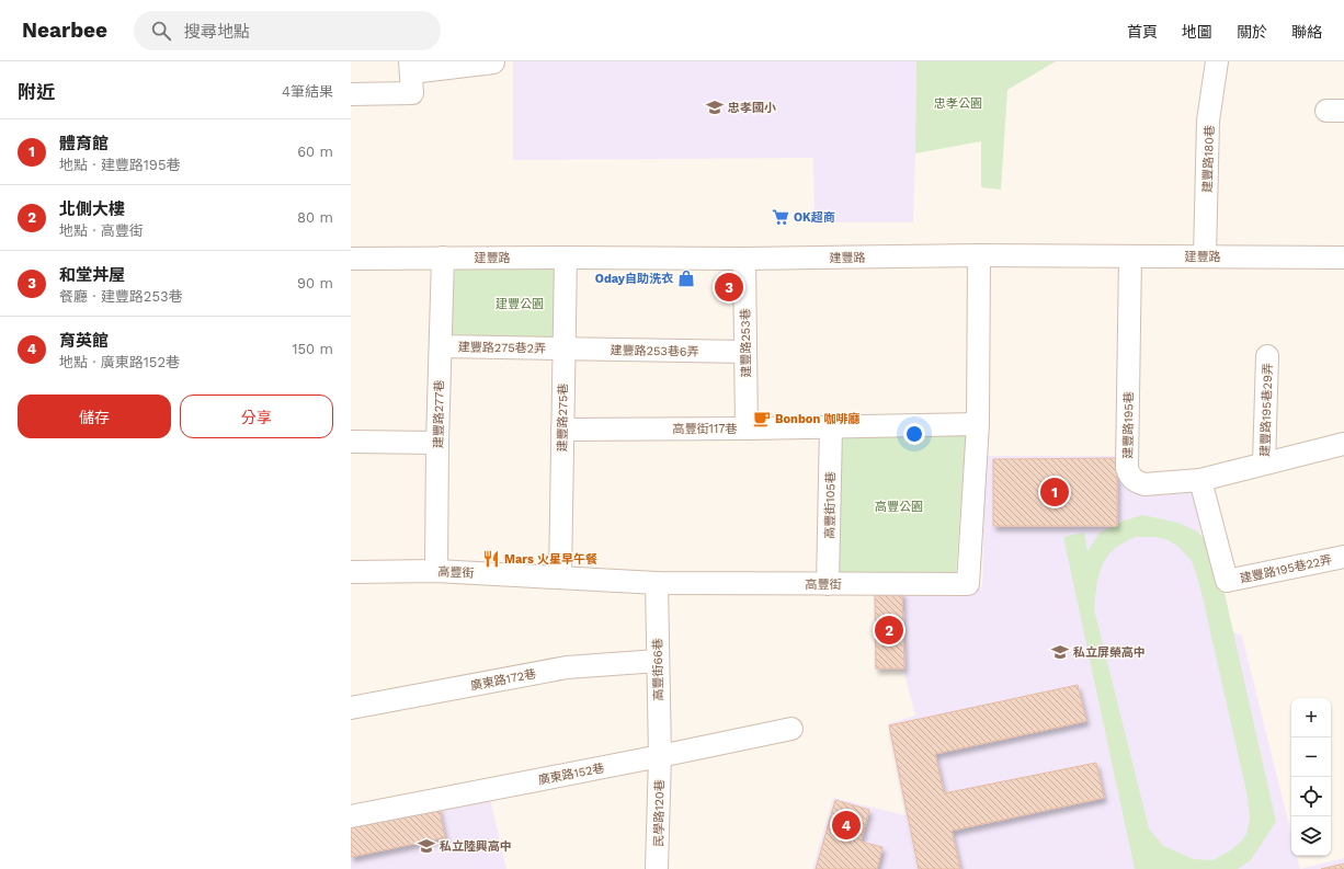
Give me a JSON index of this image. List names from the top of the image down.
{
  "streets": {
    "street": [
      "建豐路180巷",
      "建豐路",
      "建豐路253巷",
      "建豐路275巷2弄",
      "建豐路253巷6弄",
      "建豐路195巷29弄",
      "建豐路277巷",
      "建豐路275巷",
      "建豐路195巷",
      "高豐街117巷",
      "高豐街105巷",
      "建豐路195巷22弄",
      "高豐街",
      "高豐街66巷",
      "廣東路172巷",
      "廣東路152巷",
      "民學路120巷"
    ]
  },
  "crossings": [
    ["建豐路180巷", "建豐路"],
    ["建豐路", "建豐路253巷"],
    ["建豐路", "建豐路277巷"],
    ["建豐路", "建豐路275巷"],
    ["建豐路", "建豐路195巷"],
    ["建豐路", "高豐街"],
    ["建豐路253巷", "建豐路253巷6弄"],
    ["建豐路253巷", "高豐街117巷"],
    ["建豐路275巷2弄", "建豐路253巷6弄"],
    ["建豐路275巷2弄", "建豐路277巷"],
    ["建豐路275巷2弄", "建豐路275巷"],
    ["建豐路253巷6弄", "建豐路275巷"],
    ["建豐路195巷29弄", "建豐路195巷"],
    ["建豐路277巷", "高豐街"],
    ["建豐路275巷", "高豐街117巷"],
    ["建豐路275巷", "高豐街"],
    ["建豐路195巷", "建豐路195巷22弄"],
    ["高豐街117巷", "高豐街105巷"],
    ["高豐街117巷", "高豐街"],
    ["高豐街105巷", "高豐街"],
    ["高豐街", "高豐街66巷"],
    ["高豐街66巷", "廣東路172巷"],
    ["高豐街66巷", "廣東路152巷"],
    ["高豐街66巷", "民學路120巷"],
    ["廣東路152巷", "民學路120巷"]
  ],
  "parks": ["忠孝公園", "建豐公園", "高豐公園"],
  "places": {
    "school or university": ["忠孝國小", "私立屏榮高中", "私立陸興高中"],
    "supermarket": ["OK超商"],
    "shop": ["Oday自助洗衣"],
    "cafe": ["Bonbon 咖啡廳"],
    "restaurant": ["Mars 火星早午餐"]
  },
  "page": {
    "header": "Nearbee",
    "search": "搜尋地點",
    "nav": [
      "首頁",
      "地圖",
      "關於",
      "聯絡"
    ],
    "heading": ["附近", "4筆結果"],
    "list": [
      {
        "mark": "1",
        "name": "體育館",
        "note": "地點 · 建豐路195巷",
        "value": "60 m"
      },
      {
        "mark": "2",
        "name": "北側大樓",
        "note": "地點 · 高豐街",
        "value": "80 m"
      },
      {
        "mark": "3",
        "name": "和堂丼屋",
        "note": "餐廳 · 建豐路253巷",
        "value": "90 m"
      },
      {
        "mark": "4",
        "name": "育英館",
        "note": "地點 · 廣東路152巷",
        "value": "150 m"
      }
    ],
    "pins": [
      "3",
      "1",
      "2",
      "4"
    ],
    "buttons": ["儲存", "分享"],
    "map_buttons": ["+", "−"]
  }
}
